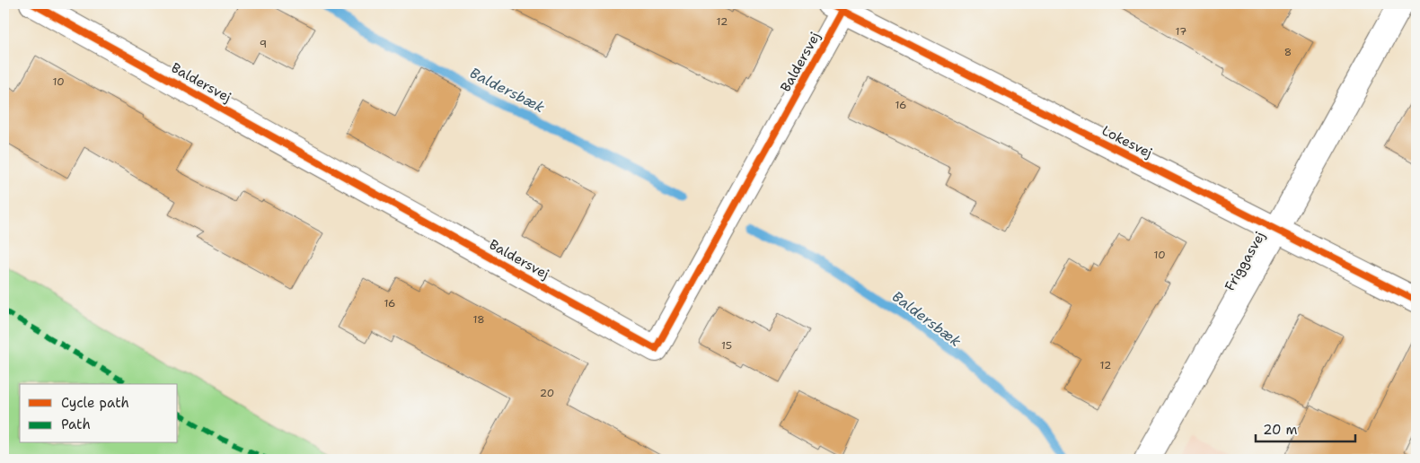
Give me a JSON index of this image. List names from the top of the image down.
{
  "streets": {
    "street": ["Baldersvej", "Lokesvej", "Friggasvej"]
  },
  "crossings": [
    ["Baldersvej", "Lokesvej"],
    ["Lokesvej", "Friggasvej"]
  ],
  "water": ["Baldersbæk"],
  "house_numbers": [
    "12",
    "17",
    "9",
    "8",
    "10",
    "16",
    "10",
    "16",
    "18",
    "15",
    "12",
    "20"
  ],
  "legend": ["Cycle path", "Path"],
  "scale_bar": "20 m"
}
